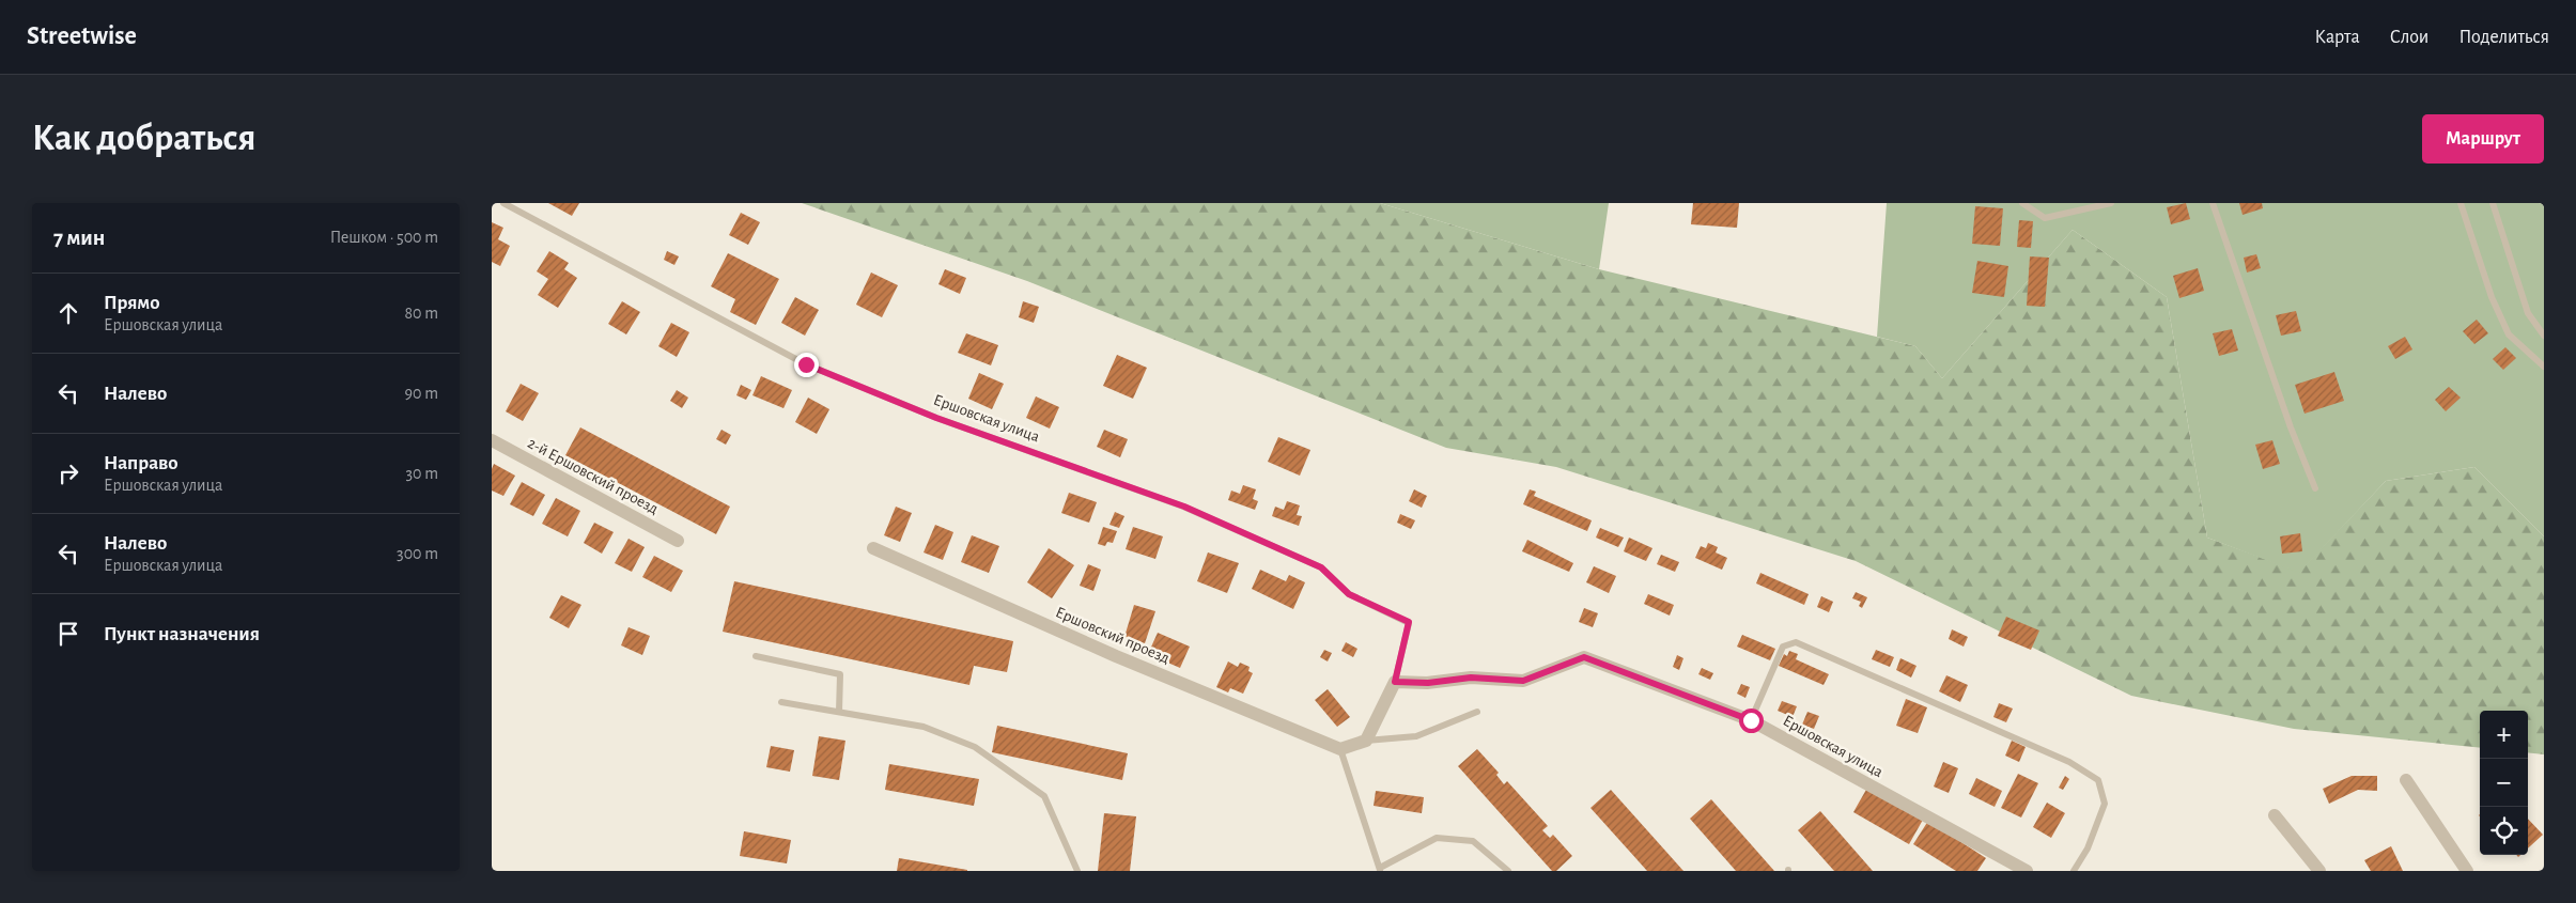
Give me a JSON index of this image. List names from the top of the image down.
{
  "streets": {
    "street": ["Ершовская улица", "2-й Ершовский проезд", "Ершовский проезд"]
  },
  "page": {
    "header": "Streetwise",
    "nav": ["Карта", "Слои", "Поделиться"],
    "buttons": "Маршрут",
    "title": "Как добраться",
    "heading": ["7 мин", "Пешком · 500 m"],
    "list": [
      ["Прямо", "Ершовская улица", "80 m"],
      ["Налево", "90 m"],
      ["Направо", "Ершовская улица", "30 m"],
      ["Налево", "Ершовская улица", "300 m"],
      "Пункт назначения"
    ],
    "map_buttons": ["+", "−"]
  }
}
